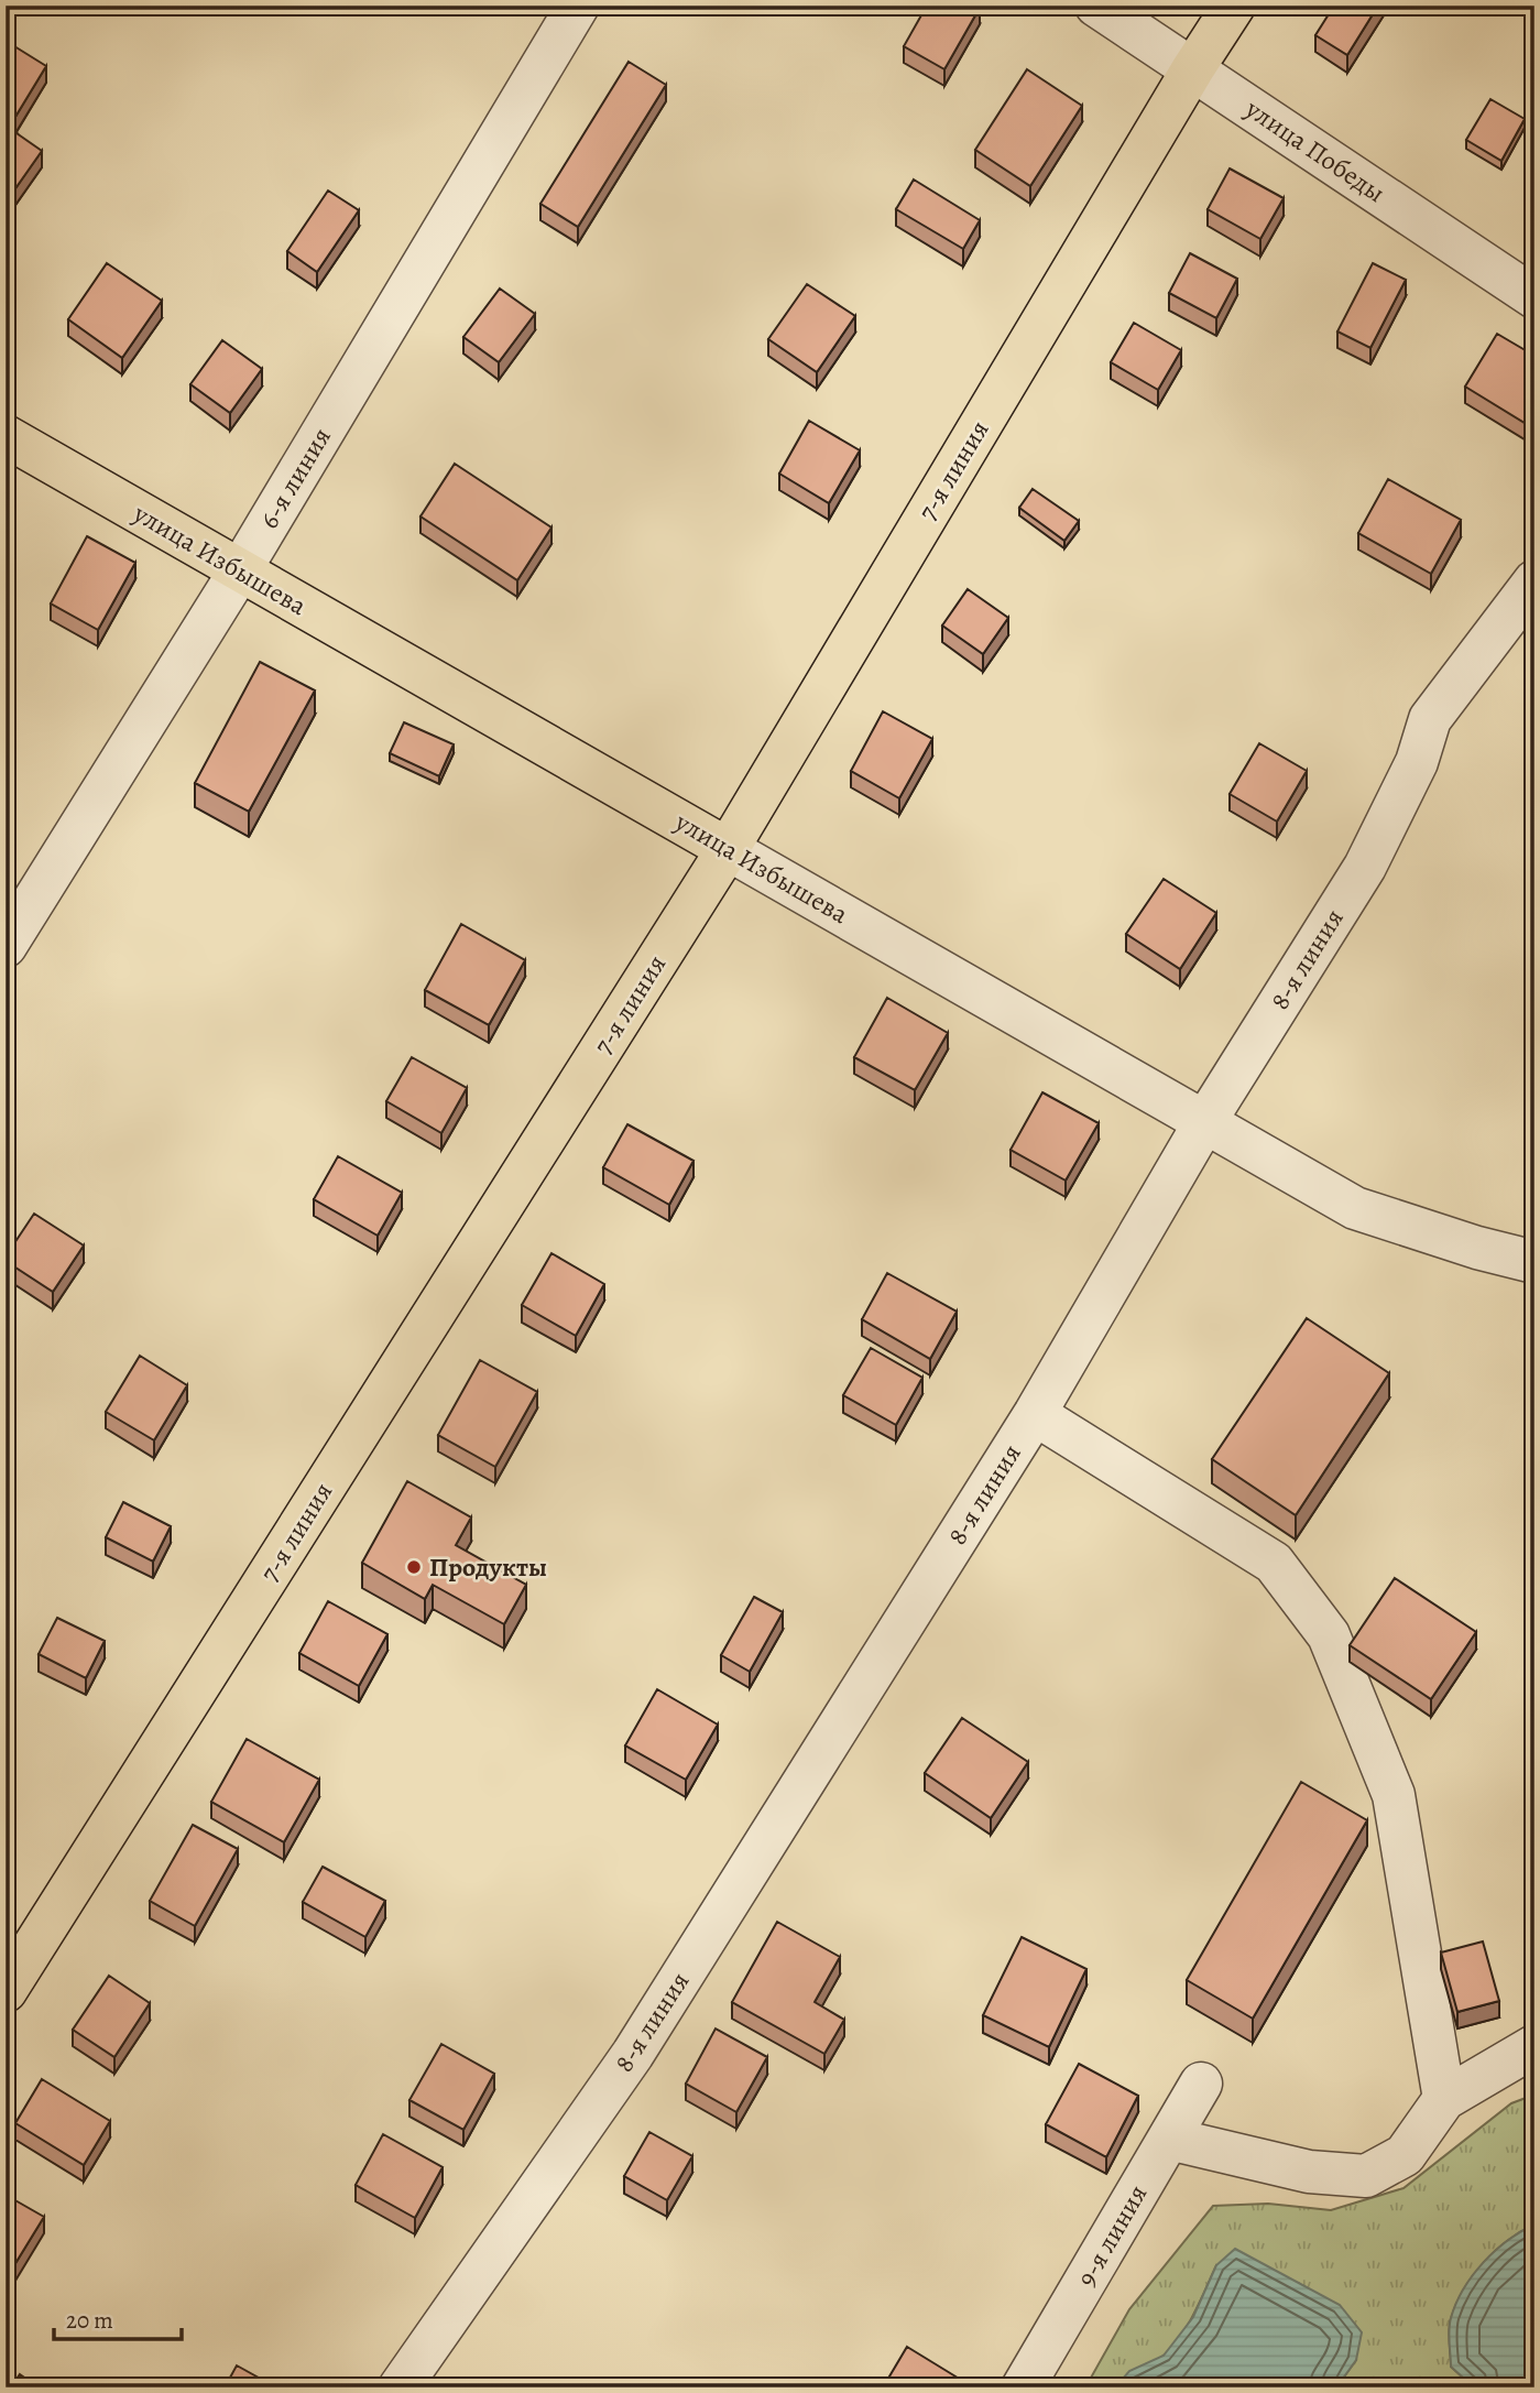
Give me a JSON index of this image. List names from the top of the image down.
{
  "streets": {
    "main road": ["7-я линия", "улица Избышева"],
    "street": [
      "улица Победы",
      "6-я линия",
      "8-я линия",
      "9-я линия"
    ]
  },
  "crossings": [
    ["улица Победы", "7-я линия"],
    ["7-я линия", "улица Избышева"],
    ["6-я линия", "улица Избышева"],
    ["улица Избышева", "8-я линия"]
  ],
  "places": ["Продукты"],
  "scale_bar": "20 m"
}
